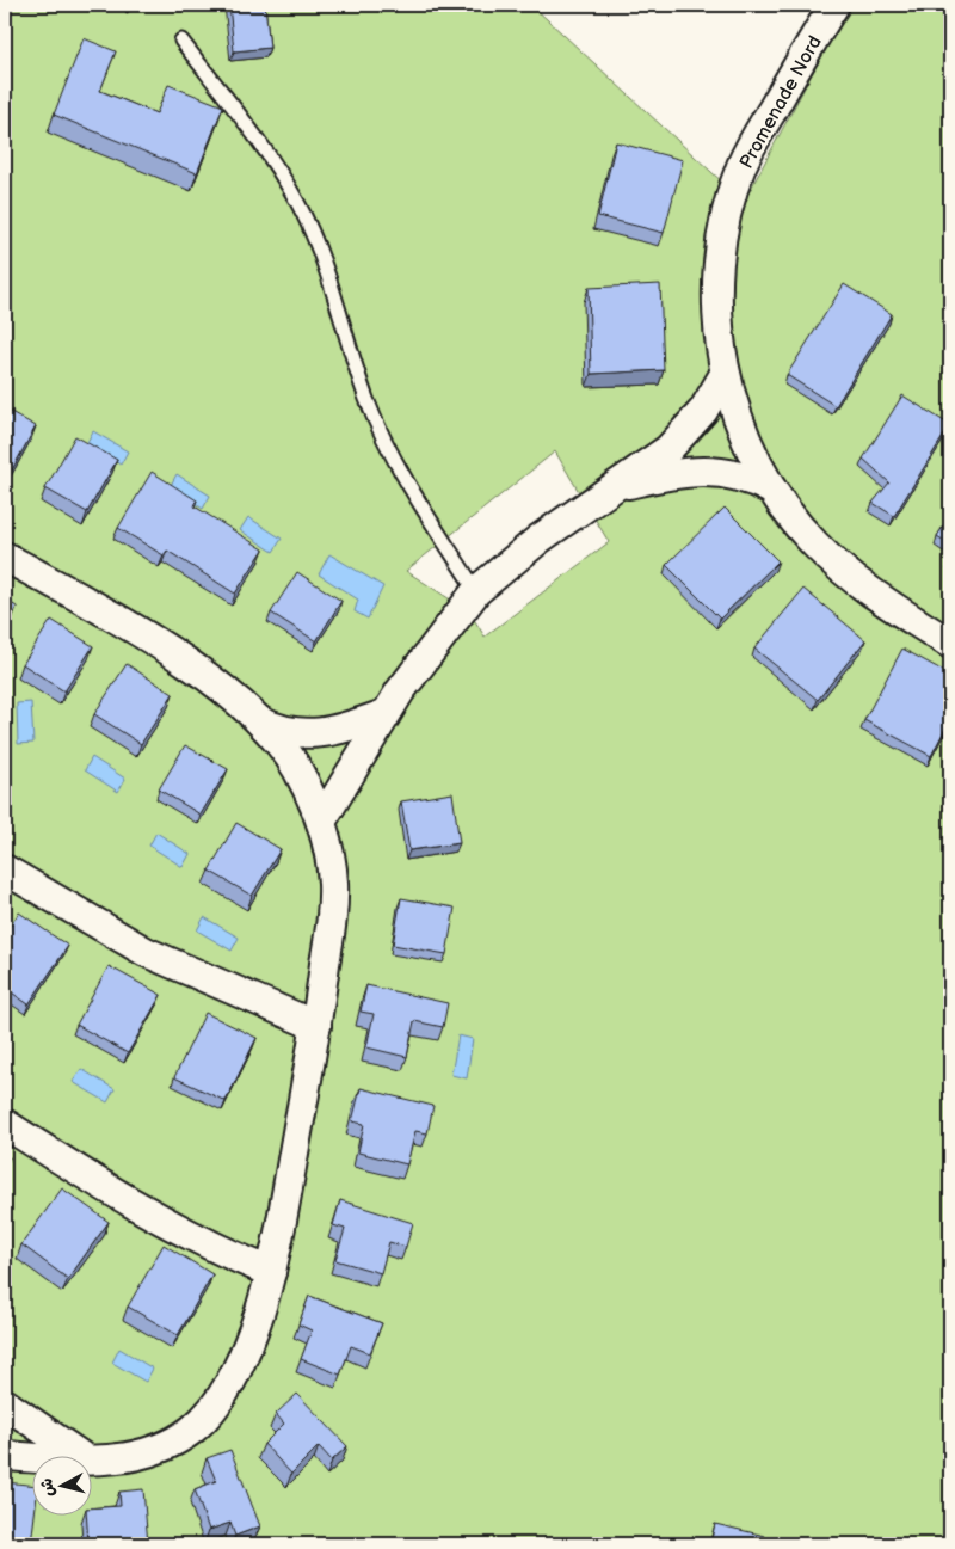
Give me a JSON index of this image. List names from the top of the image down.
{
  "streets": {
    "street": ["Promenade Nord"]
  },
  "north": "left"
}
